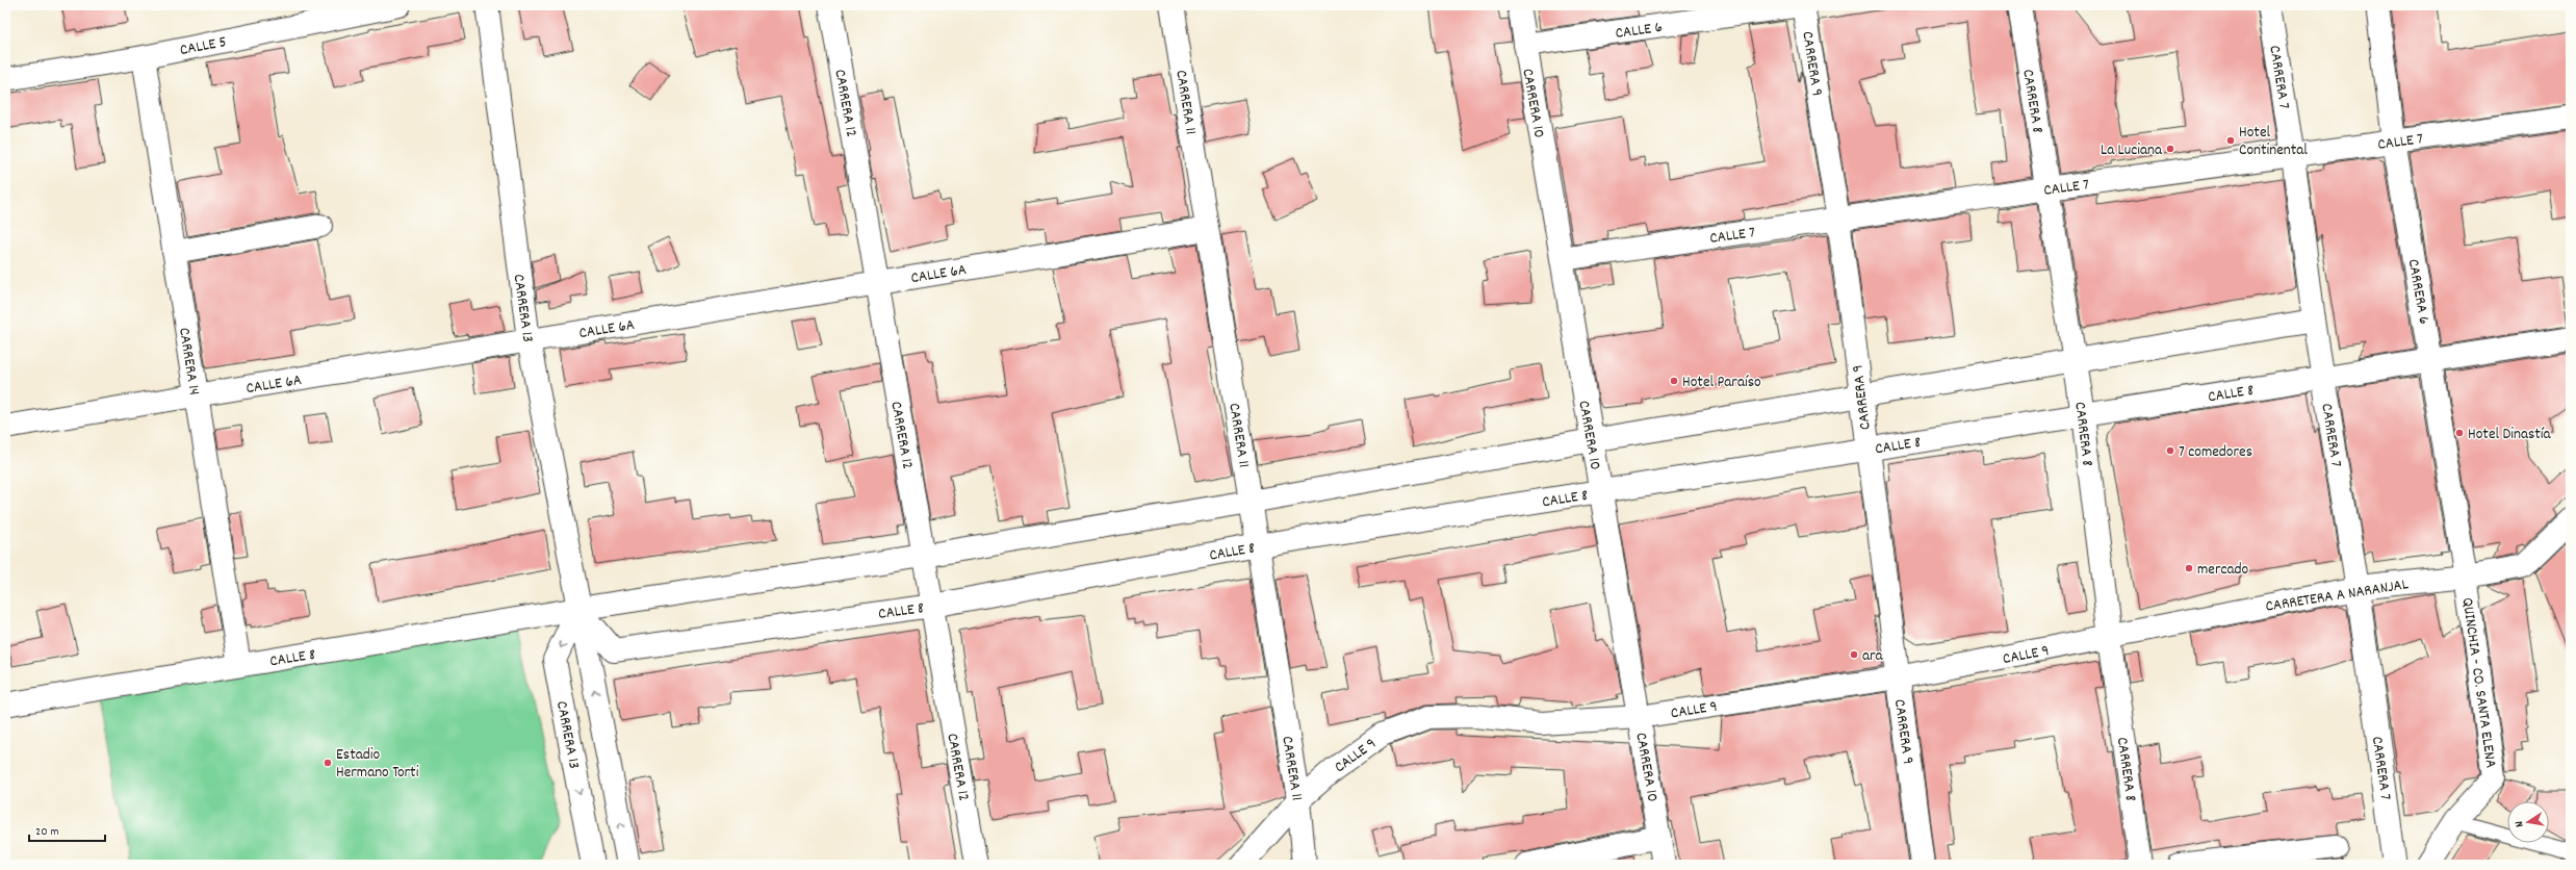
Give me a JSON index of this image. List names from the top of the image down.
{
  "streets": {
    "street": [
      "CALLE 6",
      "CALLE 5",
      "CARRERA 9",
      "CARRERA 7",
      "CARRERA 8",
      "CARRERA 11",
      "CARRERA 12",
      "CARRERA 10",
      "CALLE 7",
      "CALLE 6A",
      "CARRERA 6",
      "CARRERA 13",
      "CARRERA 14",
      "CALLE 8",
      "CARRETERA A NARANJAL",
      "CALLE 9",
      "QUINCHIA - CO. SANTA ELENA"
    ]
  },
  "crossings": [
    ["CALLE 6", "CARRERA 9"],
    ["CALLE 6", "CARRERA 10"],
    ["CALLE 5", "CARRERA 14"],
    ["CARRERA 9", "CALLE 7"],
    ["CARRERA 9", "CALLE 8"],
    ["CARRERA 9", "CALLE 9"],
    ["CARRERA 7", "CALLE 7"],
    ["CARRERA 7", "CALLE 8"],
    ["CARRERA 7", "CARRETERA A NARANJAL"],
    ["CARRERA 8", "CALLE 7"],
    ["CARRERA 8", "CALLE 8"],
    ["CARRERA 8", "CARRETERA A NARANJAL"],
    ["CARRERA 8", "CALLE 9"],
    ["CARRERA 11", "CALLE 6A"],
    ["CARRERA 11", "CALLE 8"],
    ["CARRERA 11", "CALLE 9"],
    ["CARRERA 12", "CALLE 6A"],
    ["CARRERA 12", "CALLE 8"],
    ["CARRERA 10", "CALLE 7"],
    ["CARRERA 10", "CALLE 8"],
    ["CARRERA 10", "CALLE 9"],
    ["CALLE 7", "CARRERA 6"],
    ["CALLE 6A", "CARRERA 13"],
    ["CALLE 6A", "CARRERA 14"],
    ["CARRERA 6", "CALLE 8"],
    ["CARRERA 6", "CARRETERA A NARANJAL"],
    ["CARRERA 6", "QUINCHIA - CO. SANTA ELENA"],
    ["CARRERA 13", "CALLE 8"],
    ["CARRERA 14", "CALLE 8"],
    ["CARRETERA A NARANJAL", "CALLE 9"],
    ["CARRETERA A NARANJAL", "QUINCHIA - CO. SANTA ELENA"]
  ],
  "places": [
    "Hotel Continental",
    "La Luciana",
    "Hotel Paraíso",
    "Hotel Dinastía",
    "7 comedores",
    "mercado",
    "ara",
    "Estadio Hermano Torti"
  ],
  "scale_bar": "20 m",
  "north": "left"
}
